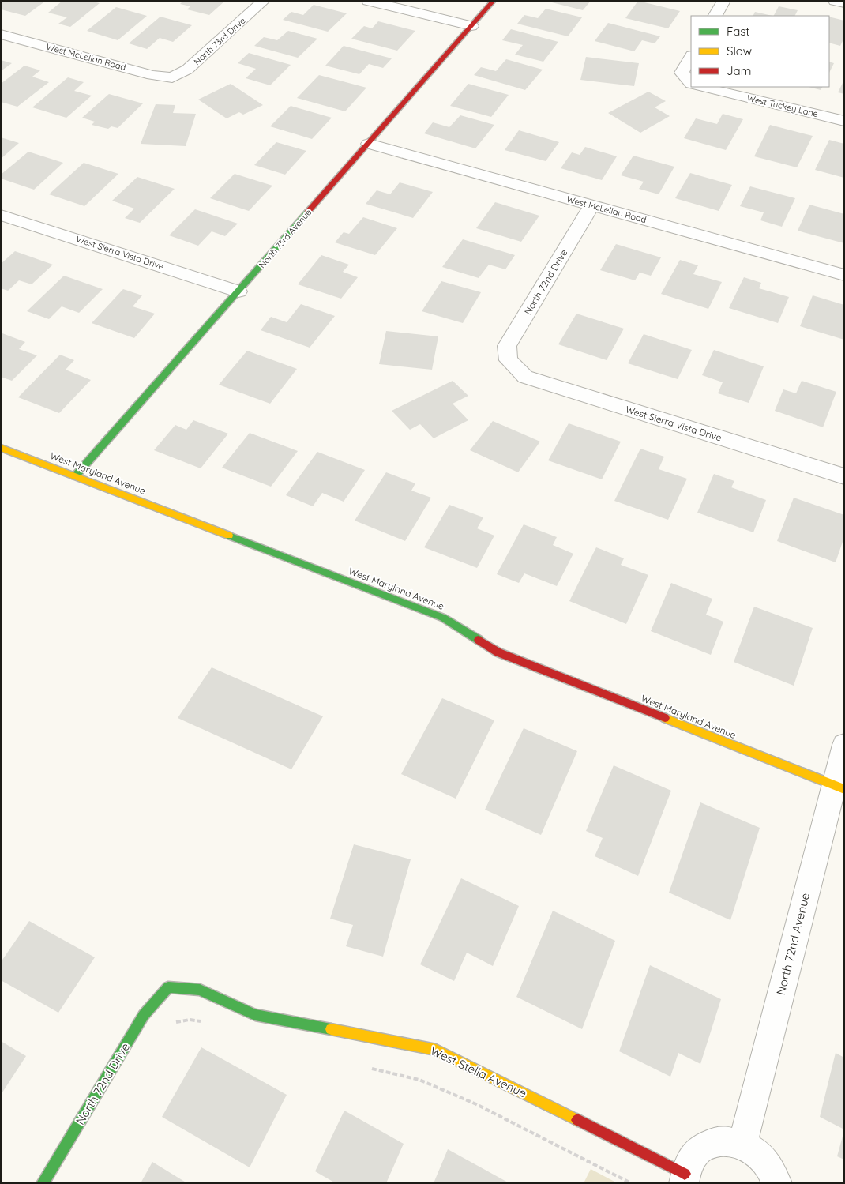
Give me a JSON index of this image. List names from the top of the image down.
{
  "streets": {
    "street": [
      "North 73rd Drive",
      "West McLellan Road",
      "West Tuckey Lane",
      "North 73rd Avenue",
      "West Sierra Vista Drive",
      "North 72nd Drive",
      "West Maryland Avenue",
      "North 72nd Avenue",
      "West Stella Avenue"
    ]
  },
  "crossings": [
    ["North 73rd Drive", "West McLellan Road"],
    ["West McLellan Road", "North 73rd Avenue"],
    ["West McLellan Road", "North 72nd Drive"],
    ["North 73rd Avenue", "West Sierra Vista Drive"],
    ["North 73rd Avenue", "West Maryland Avenue"],
    ["West Sierra Vista Drive", "North 72nd Drive"],
    ["North 72nd Drive", "West Stella Avenue"],
    ["West Maryland Avenue", "North 72nd Avenue"],
    ["North 72nd Avenue", "West Stella Avenue"]
  ],
  "legend": ["Fast", "Slow", "Jam"]
}
